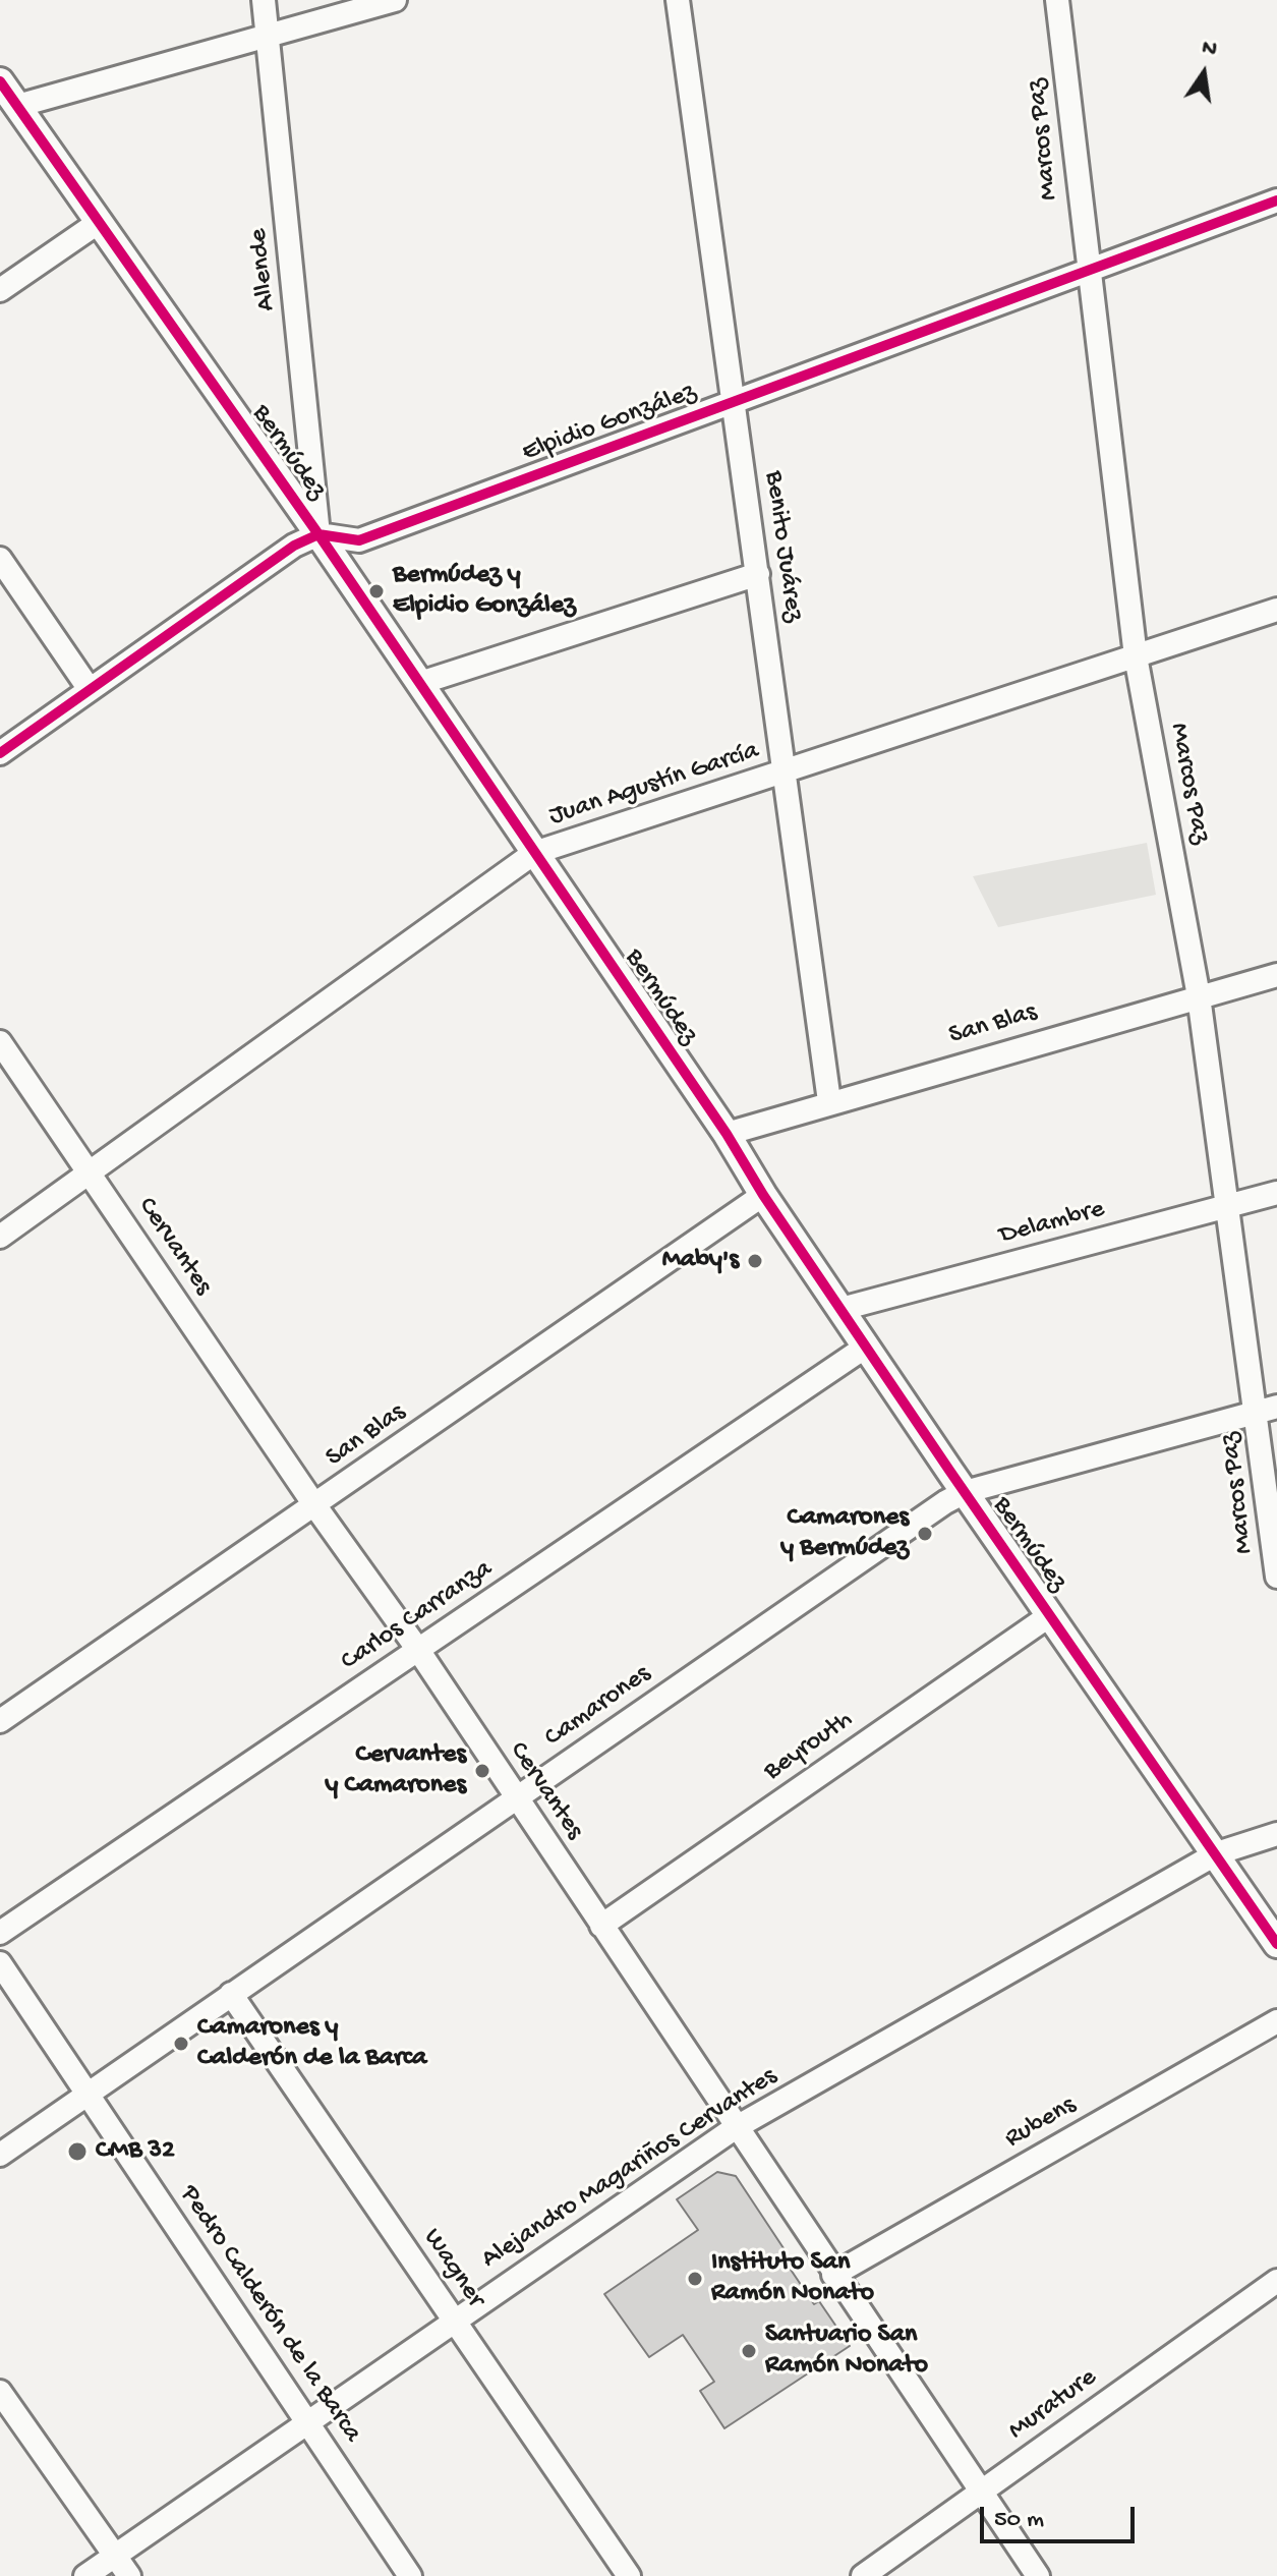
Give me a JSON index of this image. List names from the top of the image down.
{
  "streets": {
    "street": [
      "Marcos Paz",
      "Allende",
      "Elpidio González",
      "Bermúdez",
      "Benito Juárez",
      "Juan Agustín García",
      "San Blas",
      "Delambre",
      "Cervantes",
      "Carlos Carranza",
      "Camarones",
      "Beyrouth",
      "Rubens",
      "Alejandro Magariños Cervantes",
      "Wagner",
      "Pedro Calderón de la Barca",
      "Murature"
    ]
  },
  "crossings": [
    ["Marcos Paz", "Elpidio González"],
    ["Marcos Paz", "Juan Agustín García"],
    ["Marcos Paz", "San Blas"],
    ["Marcos Paz", "Delambre"],
    ["Marcos Paz", "Camarones"],
    ["Allende", "Elpidio González"],
    ["Allende", "Bermúdez"],
    ["Elpidio González", "Bermúdez"],
    ["Elpidio González", "Benito Juárez"],
    ["Bermúdez", "Juan Agustín García"],
    ["Bermúdez", "San Blas"],
    ["Bermúdez", "Delambre"],
    ["Bermúdez", "Carlos Carranza"],
    ["Bermúdez", "Camarones"],
    ["Bermúdez", "Beyrouth"],
    ["Bermúdez", "Alejandro Magariños Cervantes"],
    ["Benito Juárez", "Juan Agustín García"],
    ["Benito Juárez", "San Blas"],
    ["Juan Agustín García", "Cervantes"],
    ["San Blas", "Cervantes"],
    ["Cervantes", "Carlos Carranza"],
    ["Cervantes", "Camarones"],
    ["Cervantes", "Beyrouth"],
    ["Cervantes", "Rubens"],
    ["Cervantes", "Alejandro Magariños Cervantes"],
    ["Cervantes", "Murature"],
    ["Camarones", "Wagner"],
    ["Camarones", "Pedro Calderón de la Barca"],
    ["Alejandro Magariños Cervantes", "Wagner"],
    ["Alejandro Magariños Cervantes", "Pedro Calderón de la Barca"]
  ],
  "places": [
    "Bermúdez y Elpidio González",
    "Maby's",
    "Camarones y Bermúdez",
    "Cervantes y Camarones",
    "Camarones y Calderón de la Barca",
    "CMB 32",
    "Instituto San Ramón Nonato",
    "Santuario San Ramón Nonato"
  ],
  "scale_bar": "50 m",
  "north": "top"
}
